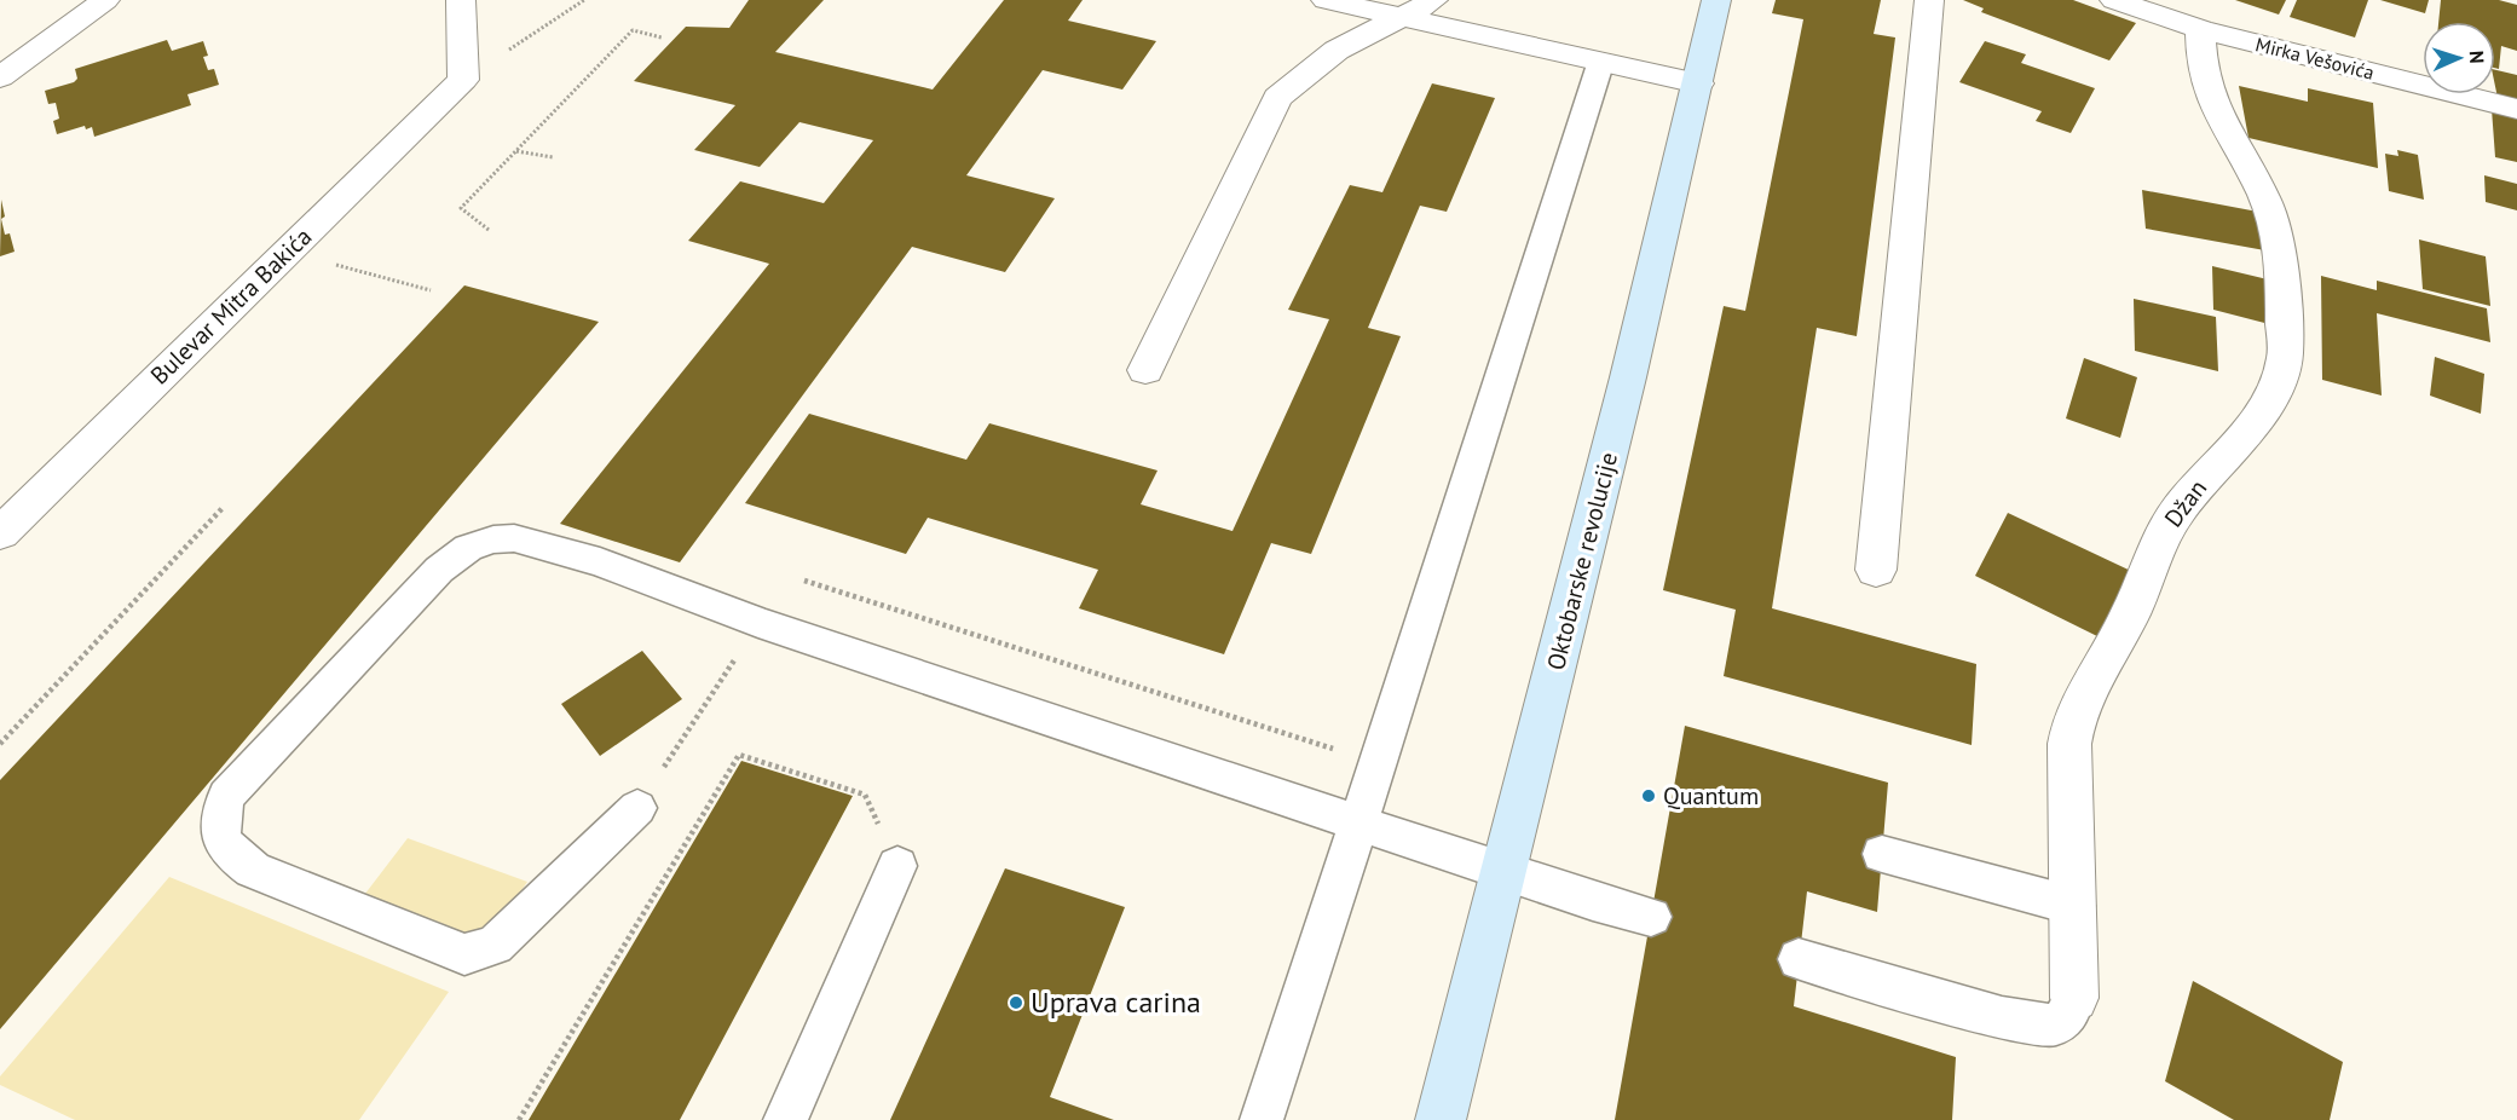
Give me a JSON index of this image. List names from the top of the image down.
{
  "streets": {
    "street": [
      "Mirka Vešovića",
      "Bulevar Mitra Bakića",
      "Džan",
      "Oktobarske revolucije"
    ]
  },
  "crossings": [
    ["Mirka Vešovića", "Džan"]
  ],
  "places": ["Quantum", "Uprava carina"],
  "north": "right"
}
